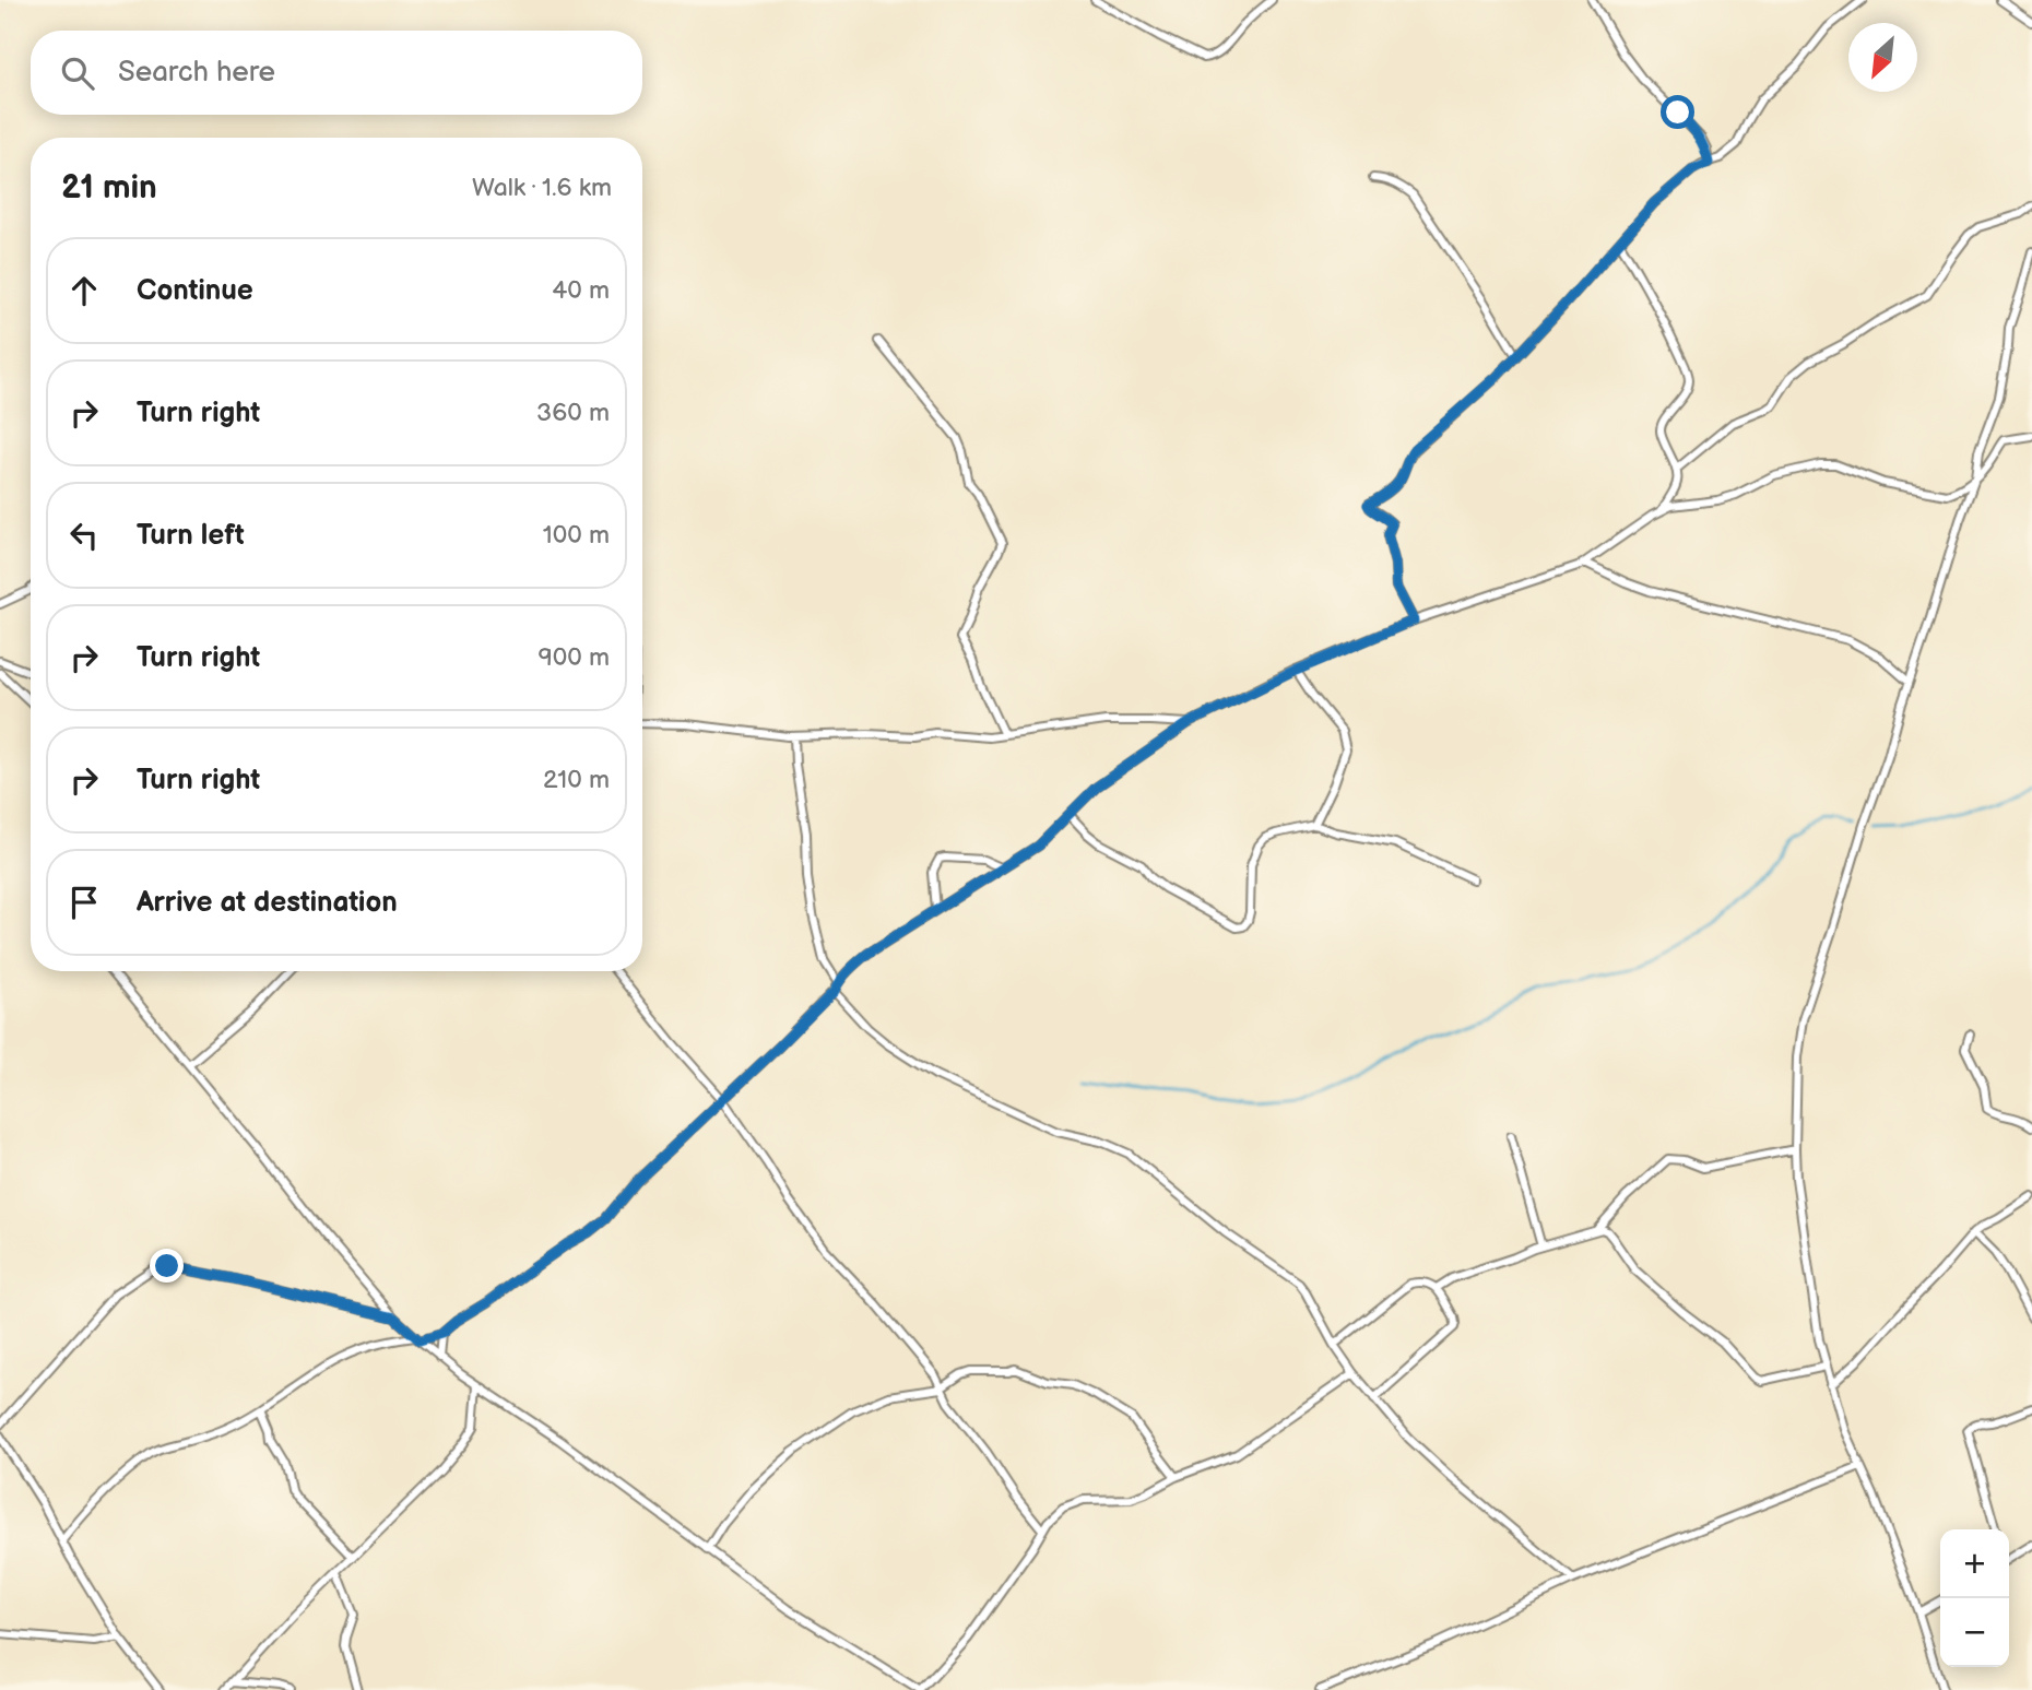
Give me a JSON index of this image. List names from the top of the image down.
{
  "north": "bottom left",
  "page": {
    "search": "Search here",
    "heading": ["21 min", "Walk · 1.6 km"],
    "list": [
      ["Continue", "40 m"],
      ["Turn right", "360 m"],
      ["Turn left", "100 m"],
      ["Turn right", "900 m"],
      ["Turn right", "210 m"],
      "Arrive at destination"
    ],
    "map_buttons": ["+", "−"]
  }
}
